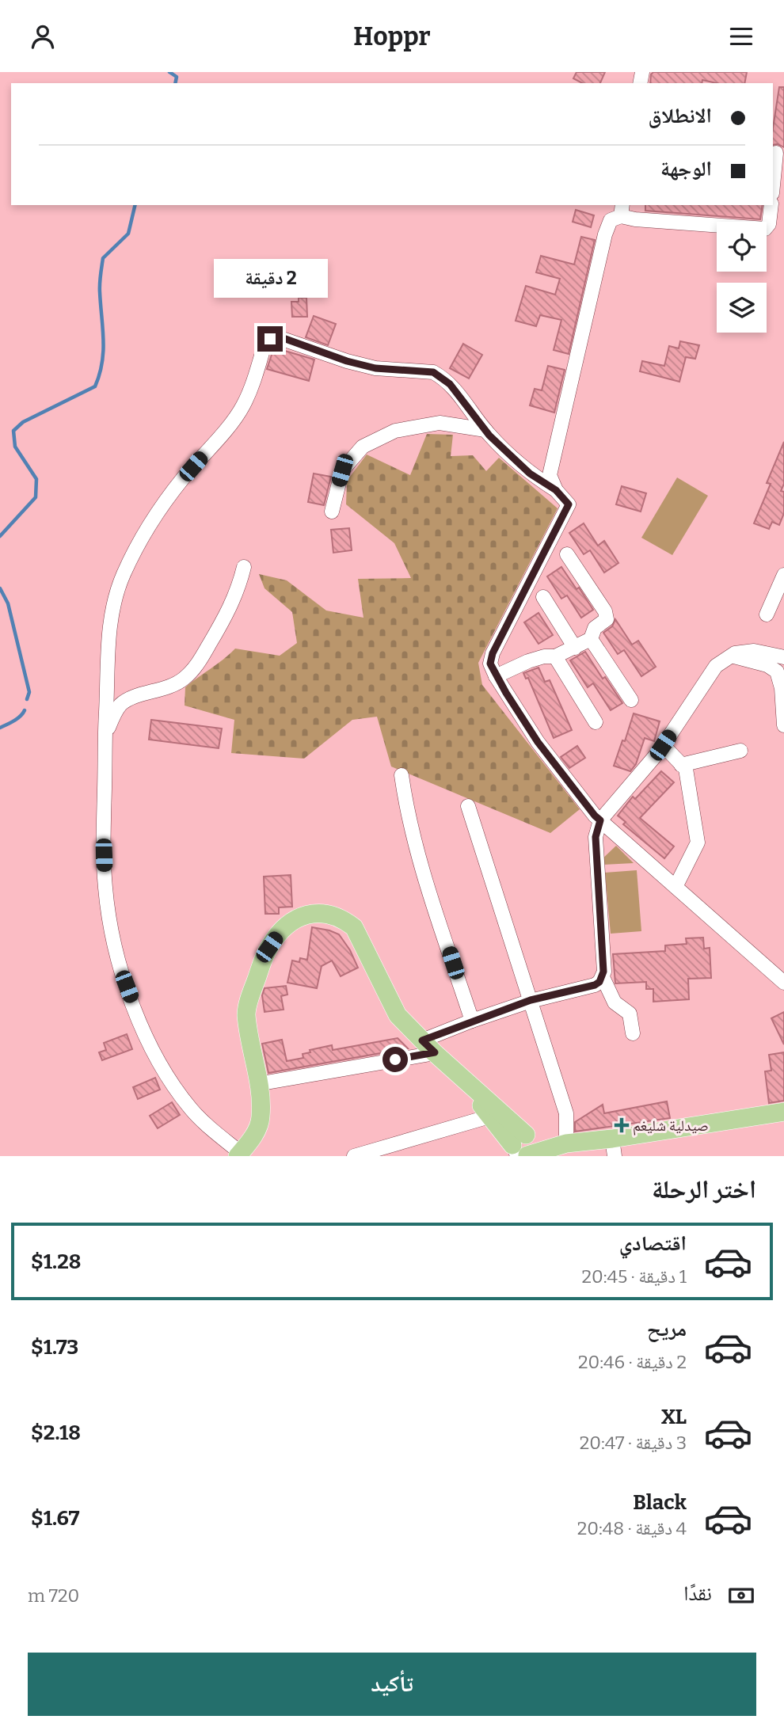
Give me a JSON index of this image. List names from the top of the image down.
{
  "places": {
    "health": ["صيدلية شليغم"]
  },
  "page": {
    "header": "Hoppr",
    "banner": ["الانطلاق", "الوجهة"],
    "bubble": "2 دقيقة",
    "heading": "اختر الرحلة",
    "list": [
      {
        "name": "اقتصادي",
        "note": "1 دقيقة · 20:45",
        "value": "$1.28"
      },
      {
        "name": "مريح",
        "note": "2 دقيقة · 20:46",
        "value": "$1.73"
      },
      {
        "name": "XL",
        "note": "3 دقيقة · 20:47",
        "value": "$2.18"
      },
      {
        "name": "Black",
        "note": "4 دقيقة · 20:48",
        "value": "$1.67"
      }
    ],
    "pay": ["نقدًا", "720 m"],
    "buttons": "تأكيد"
  }
}
